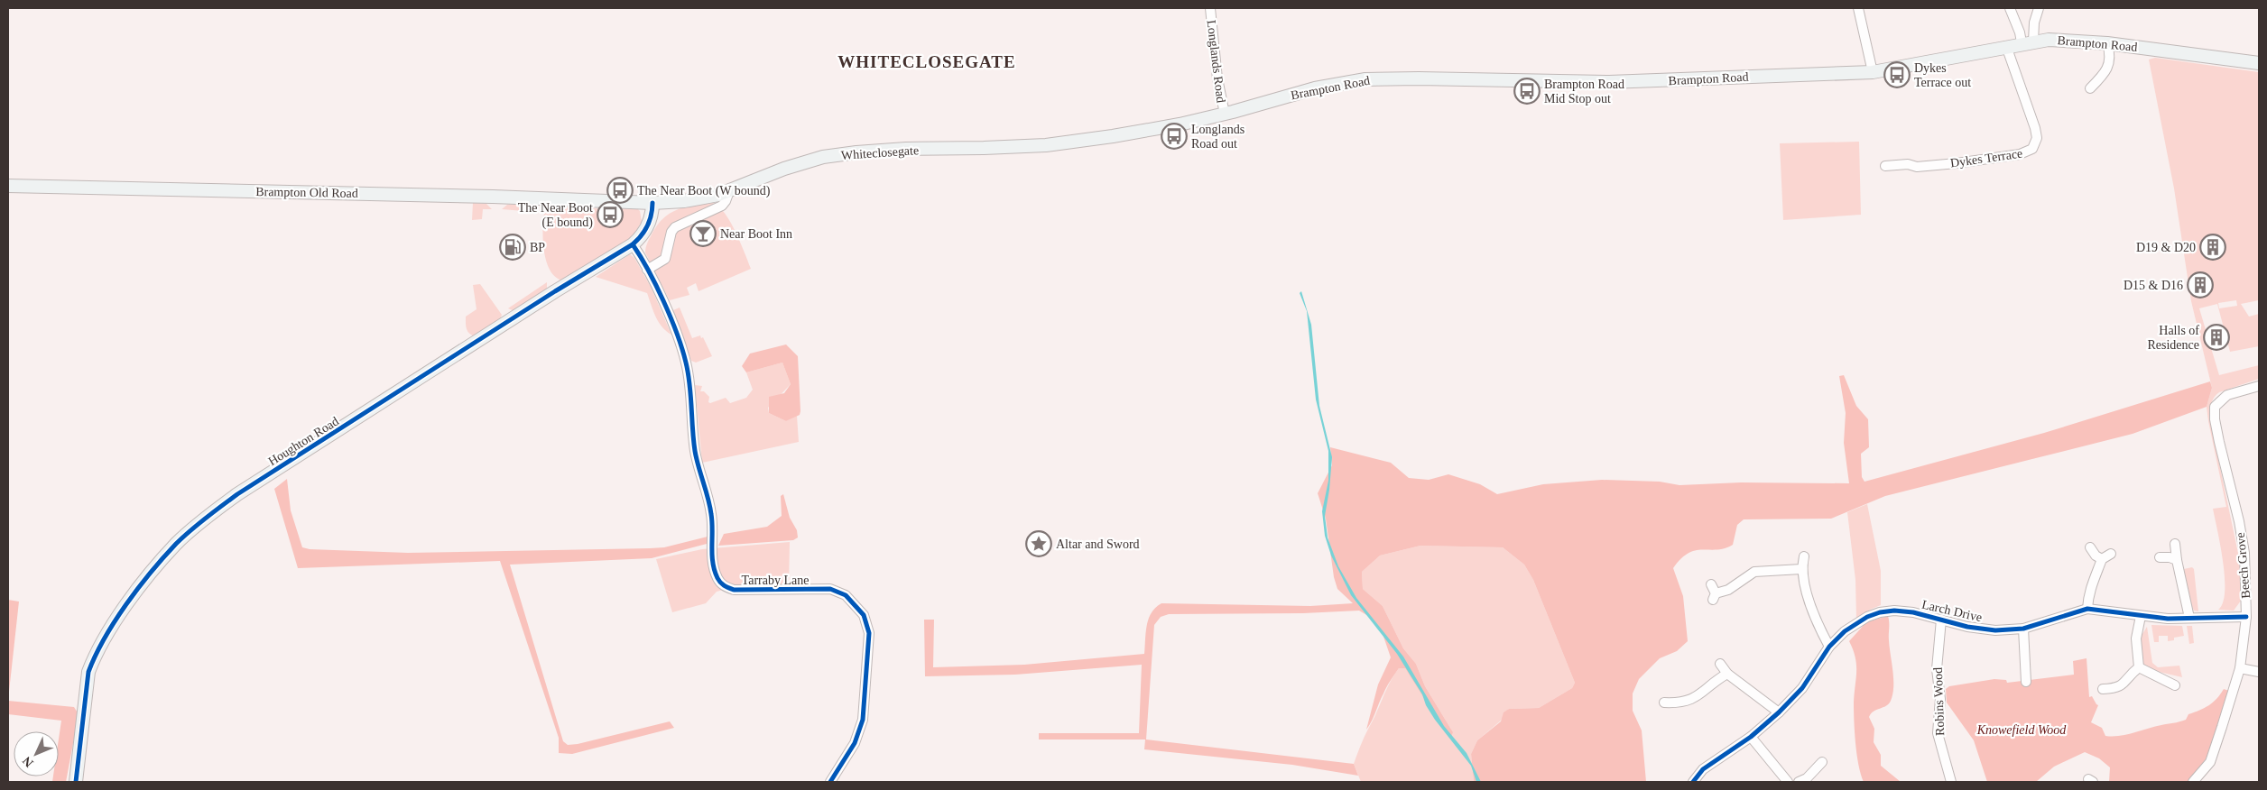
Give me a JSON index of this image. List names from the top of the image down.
{
  "streets": {
    "main road": [
      "Brampton Road",
      "Whiteclosegate",
      "Brampton Old Road",
      "Houghton Road"
    ],
    "street": [
      "Longlands Road",
      "Dykes Terrace",
      "Beech Grove",
      "Tarraby Lane",
      "Larch Drive",
      "Robins Wood"
    ]
  },
  "crossings": [
    ["Brampton Road", "Longlands Road"],
    ["Brampton Road", "Whiteclosegate"],
    ["Brampton Road", "Dykes Terrace"],
    ["Whiteclosegate", "Brampton Old Road"],
    ["Whiteclosegate", "Houghton Road"],
    ["Houghton Road", "Tarraby Lane"],
    ["Beech Grove", "Larch Drive"],
    ["Larch Drive", "Robins Wood"]
  ],
  "districts": ["WHITECLOSEGATE"],
  "parks": ["Knowefield Wood"],
  "places": {
    "bus stop": [
      "Dykes Terrace out",
      "Brampton Road Mid Stop out",
      "Longlands Road out",
      "The Near Boot (W bound)",
      "The Near Boot (E bound)"
    ],
    "bar": ["Near Boot Inn"],
    "fuel station": ["BP"],
    "building": ["D19 & D20", "D15 & D16", "Halls of Residence"],
    "place": ["Altar and Sword"]
  },
  "north": "bottom left"
}
